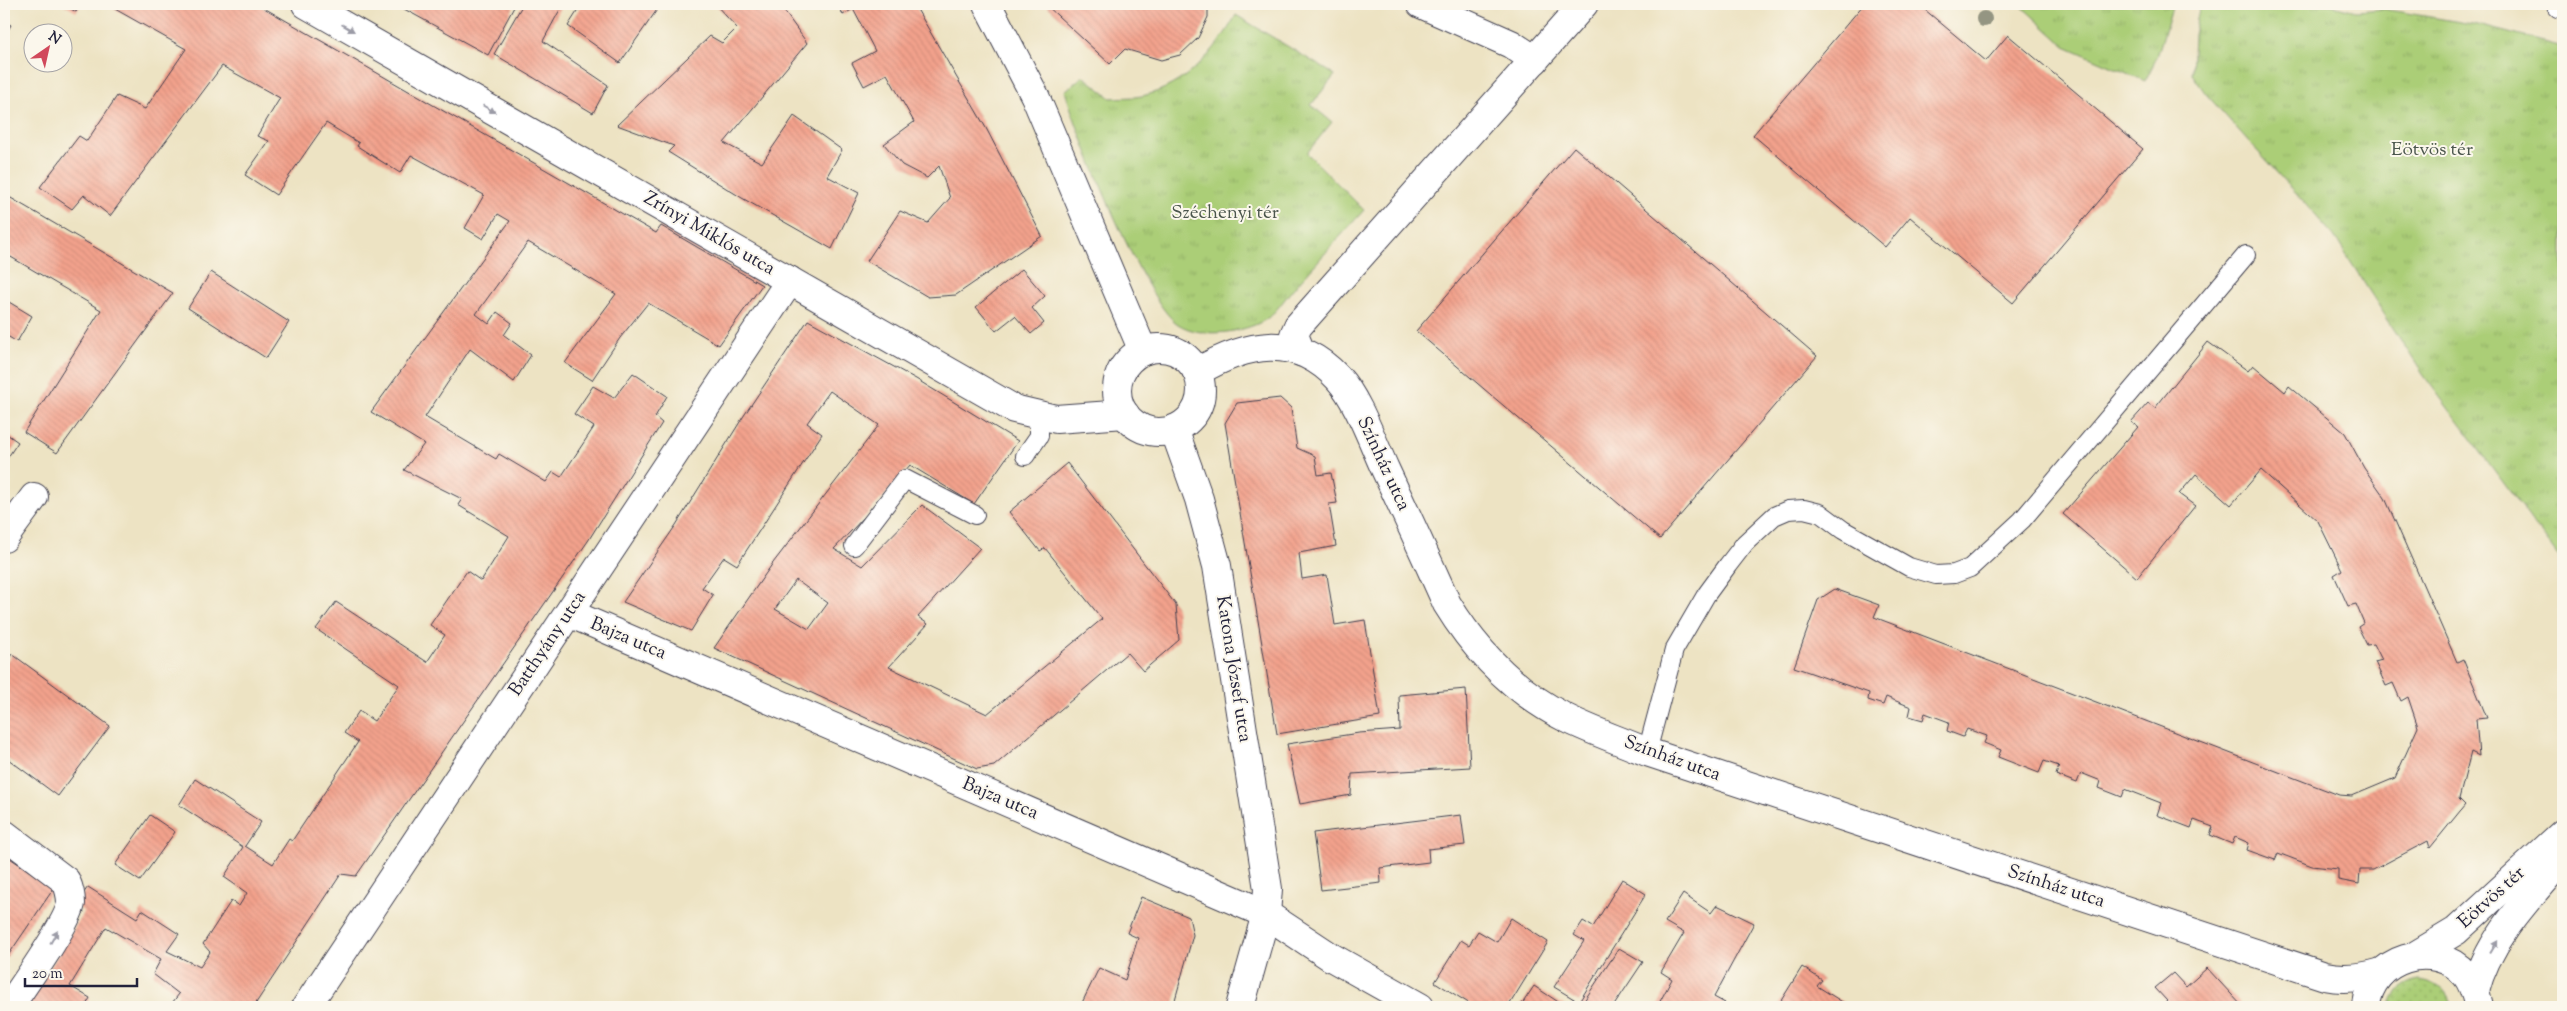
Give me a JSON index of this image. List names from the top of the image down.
{
  "streets": {
    "street": [
      "Zrínyi Miklós utca",
      "Színház utca",
      "Bajza utca",
      "Batthyány utca",
      "Katona József utca",
      "Eötvös tér"
    ]
  },
  "crossings": [
    ["Zrínyi Miklós utca", "Színház utca"],
    ["Zrínyi Miklós utca", "Batthyány utca"],
    ["Zrínyi Miklós utca", "Katona József utca"],
    ["Színház utca", "Katona József utca"],
    ["Színház utca", "Eötvös tér"],
    ["Bajza utca", "Batthyány utca"],
    ["Bajza utca", "Katona József utca"]
  ],
  "one_way": ["Zrínyi Miklós utca"],
  "parks": ["Eötvös tér", "Széchenyi tér"],
  "scale_bar": "20 m",
  "north": "top right"
}
